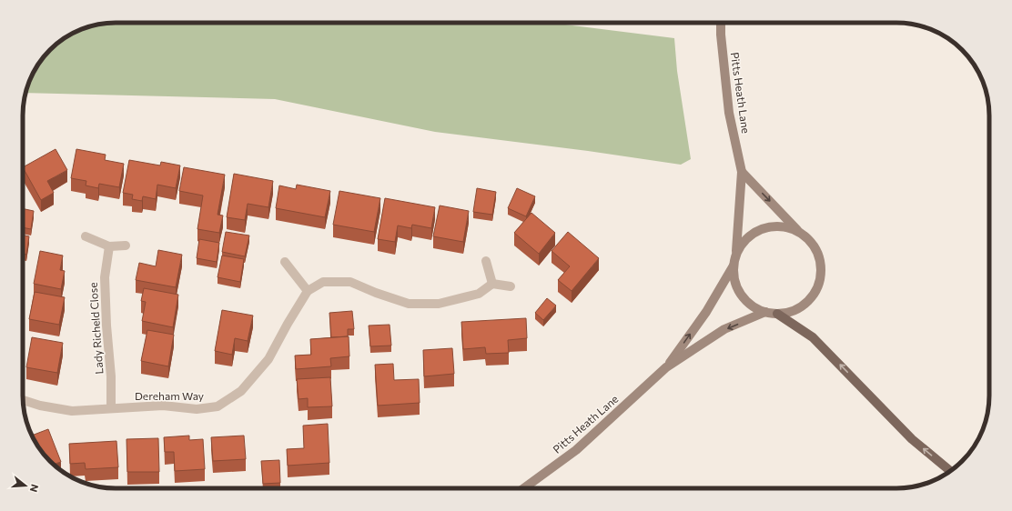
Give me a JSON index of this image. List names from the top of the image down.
{
  "streets": {
    "street": ["Pitts Heath Lane", "Lady Richeld Close", "Dereham Way"]
  },
  "crossings": [
    ["Lady Richeld Close", "Dereham Way"]
  ],
  "north": "right"
}
